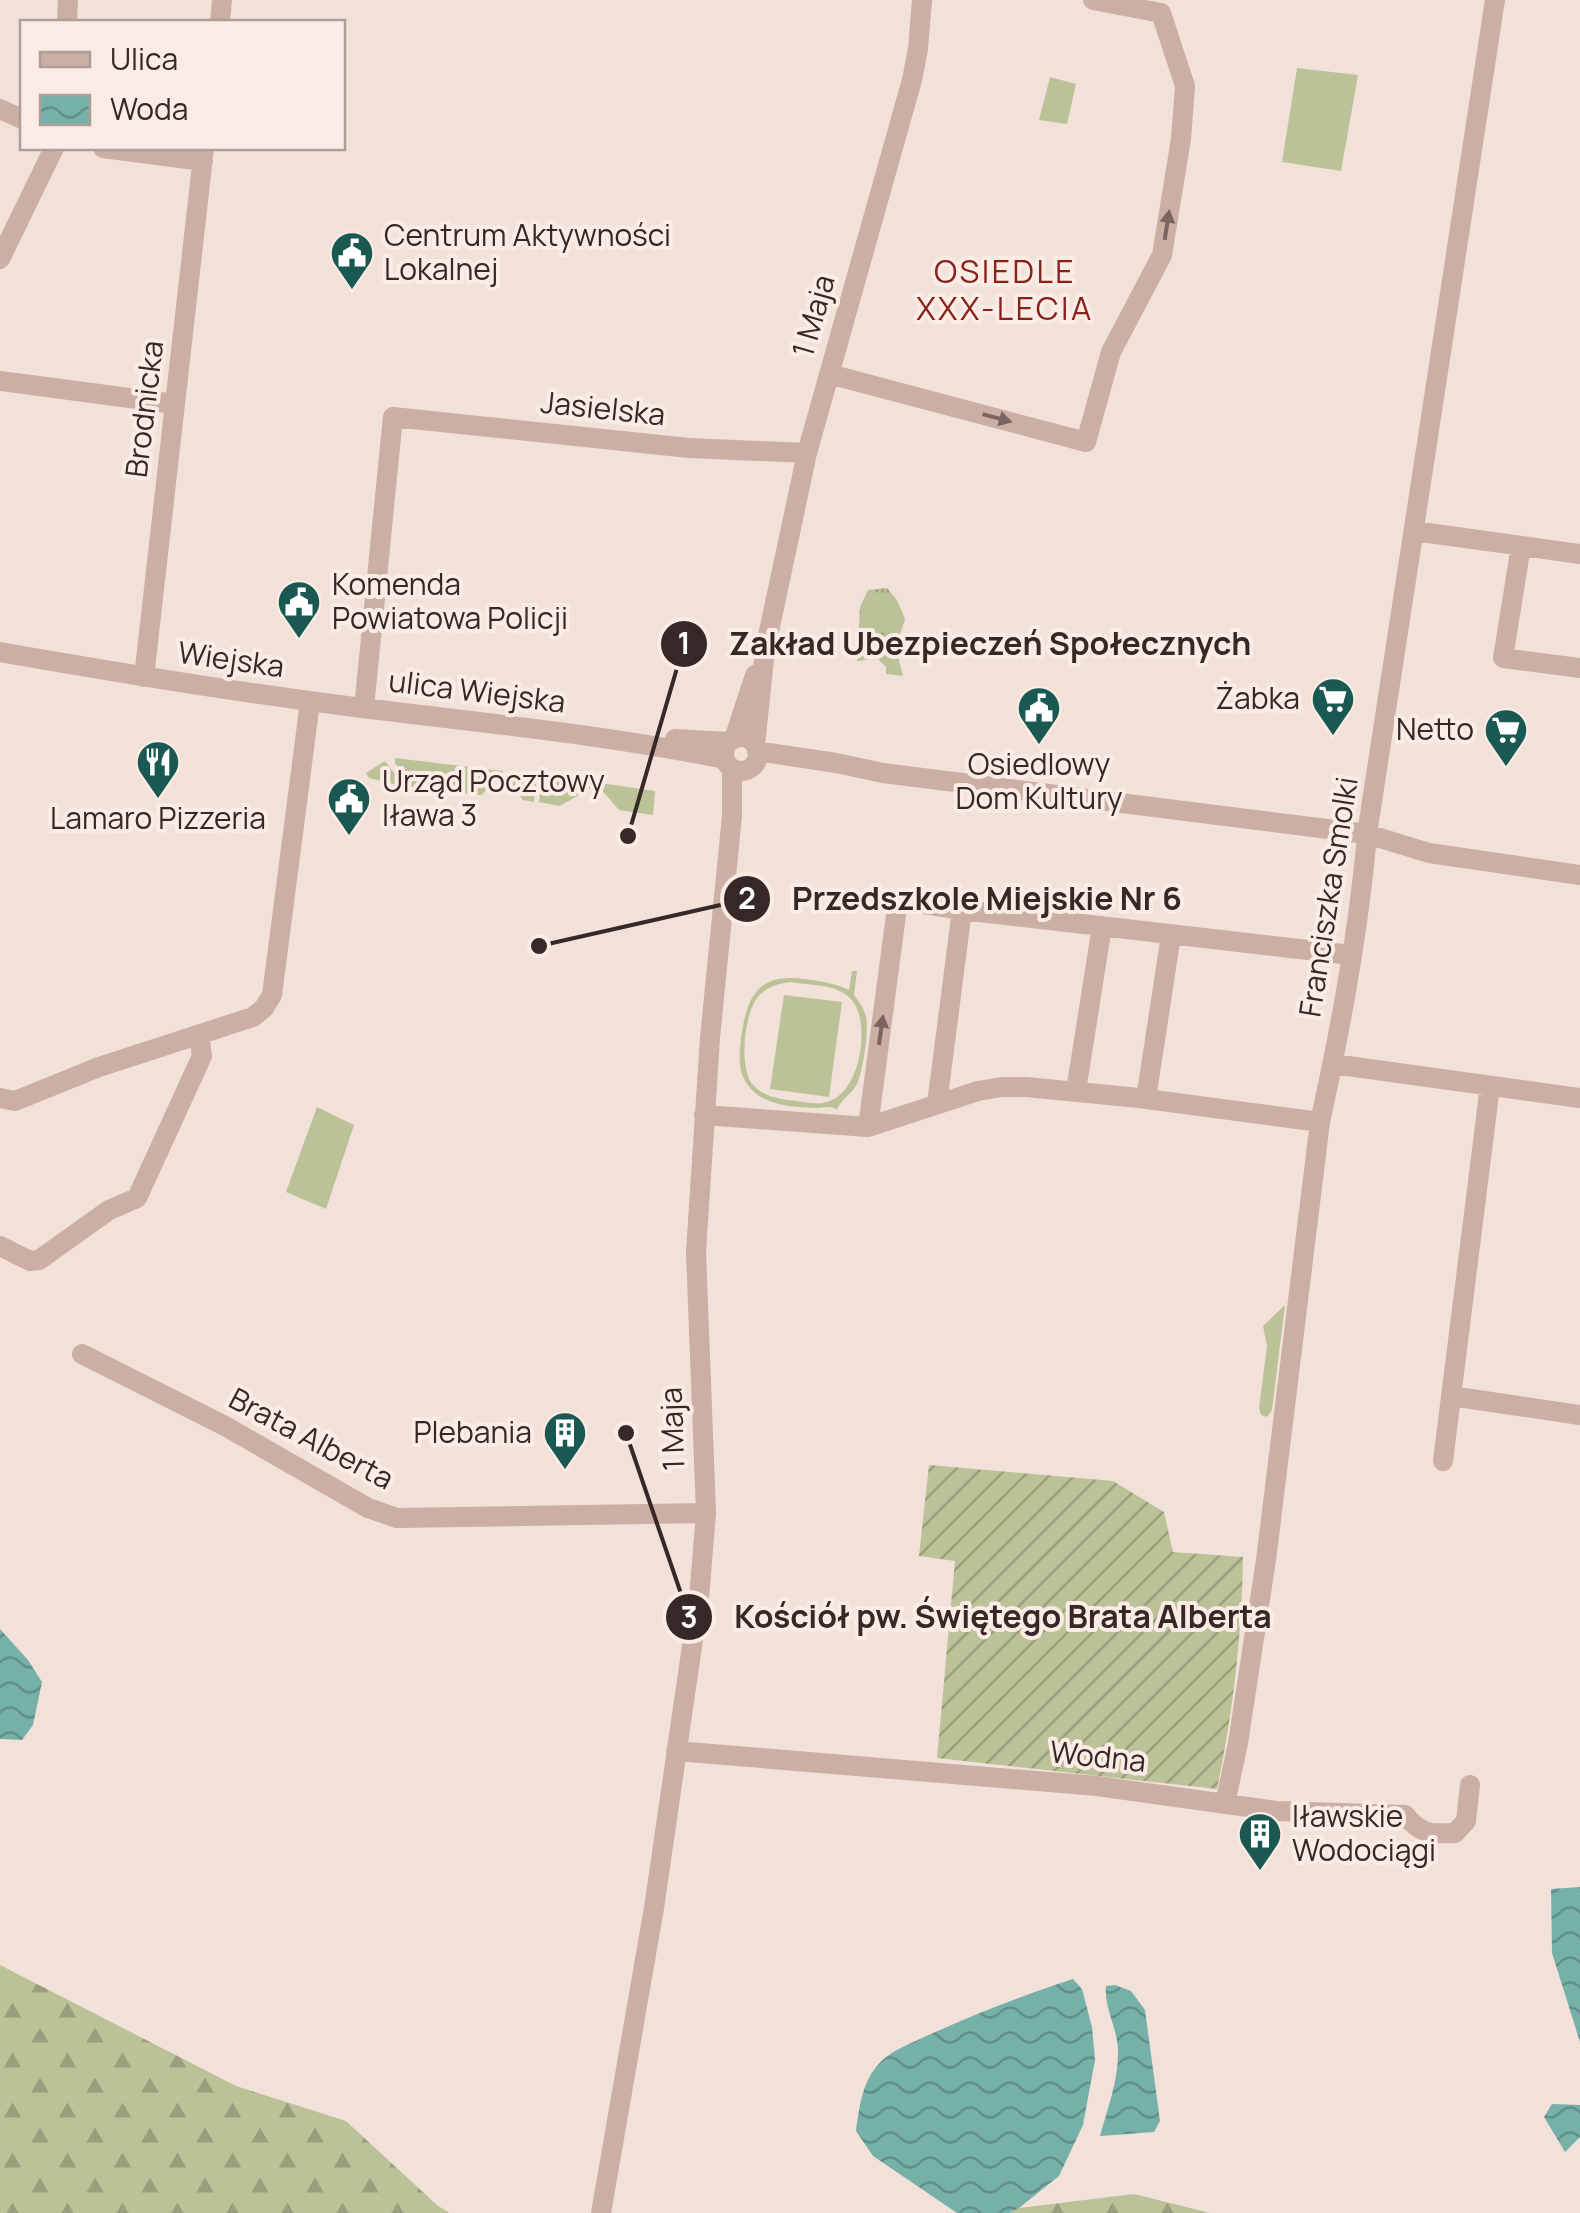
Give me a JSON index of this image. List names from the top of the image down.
{
  "streets": {
    "street": [
      "1 Maja",
      "Brodnicka",
      "Jasielska",
      "Wiejska",
      "ulica Wiejska",
      "Franciszka Smolki",
      "Brata Alberta",
      "Wodna"
    ]
  },
  "crossings": [
    ["1 Maja", "Jasielska"],
    ["1 Maja", "ulica Wiejska"],
    ["1 Maja", "Brata Alberta"],
    ["1 Maja", "Wodna"],
    ["Brodnicka", "Wiejska"],
    ["Jasielska", "ulica Wiejska"],
    ["Wiejska", "ulica Wiejska"],
    ["Franciszka Smolki", "Wodna"]
  ],
  "districts": ["OSIEDLE XXX-LECIA"],
  "places": {
    "public building": [
      "Centrum Aktywności Lokalnej",
      "Komenda Powiatowa Policji",
      "Osiedlowy Dom Kultury",
      "Urząd Pocztowy Iława 3"
    ],
    "supermarket": ["Żabka", "Netto"],
    "restaurant": ["Lamaro Pizzeria"],
    "other": ["Zakład Ubezpieczeń Społecznych", "Przedszkole Miejskie Nr 6", "Kościół pw. Świętego Brata Alberta"],
    "building": ["Plebania", "Iławskie Wodociągi"]
  },
  "legend": ["Ulica", "Woda"]
}
